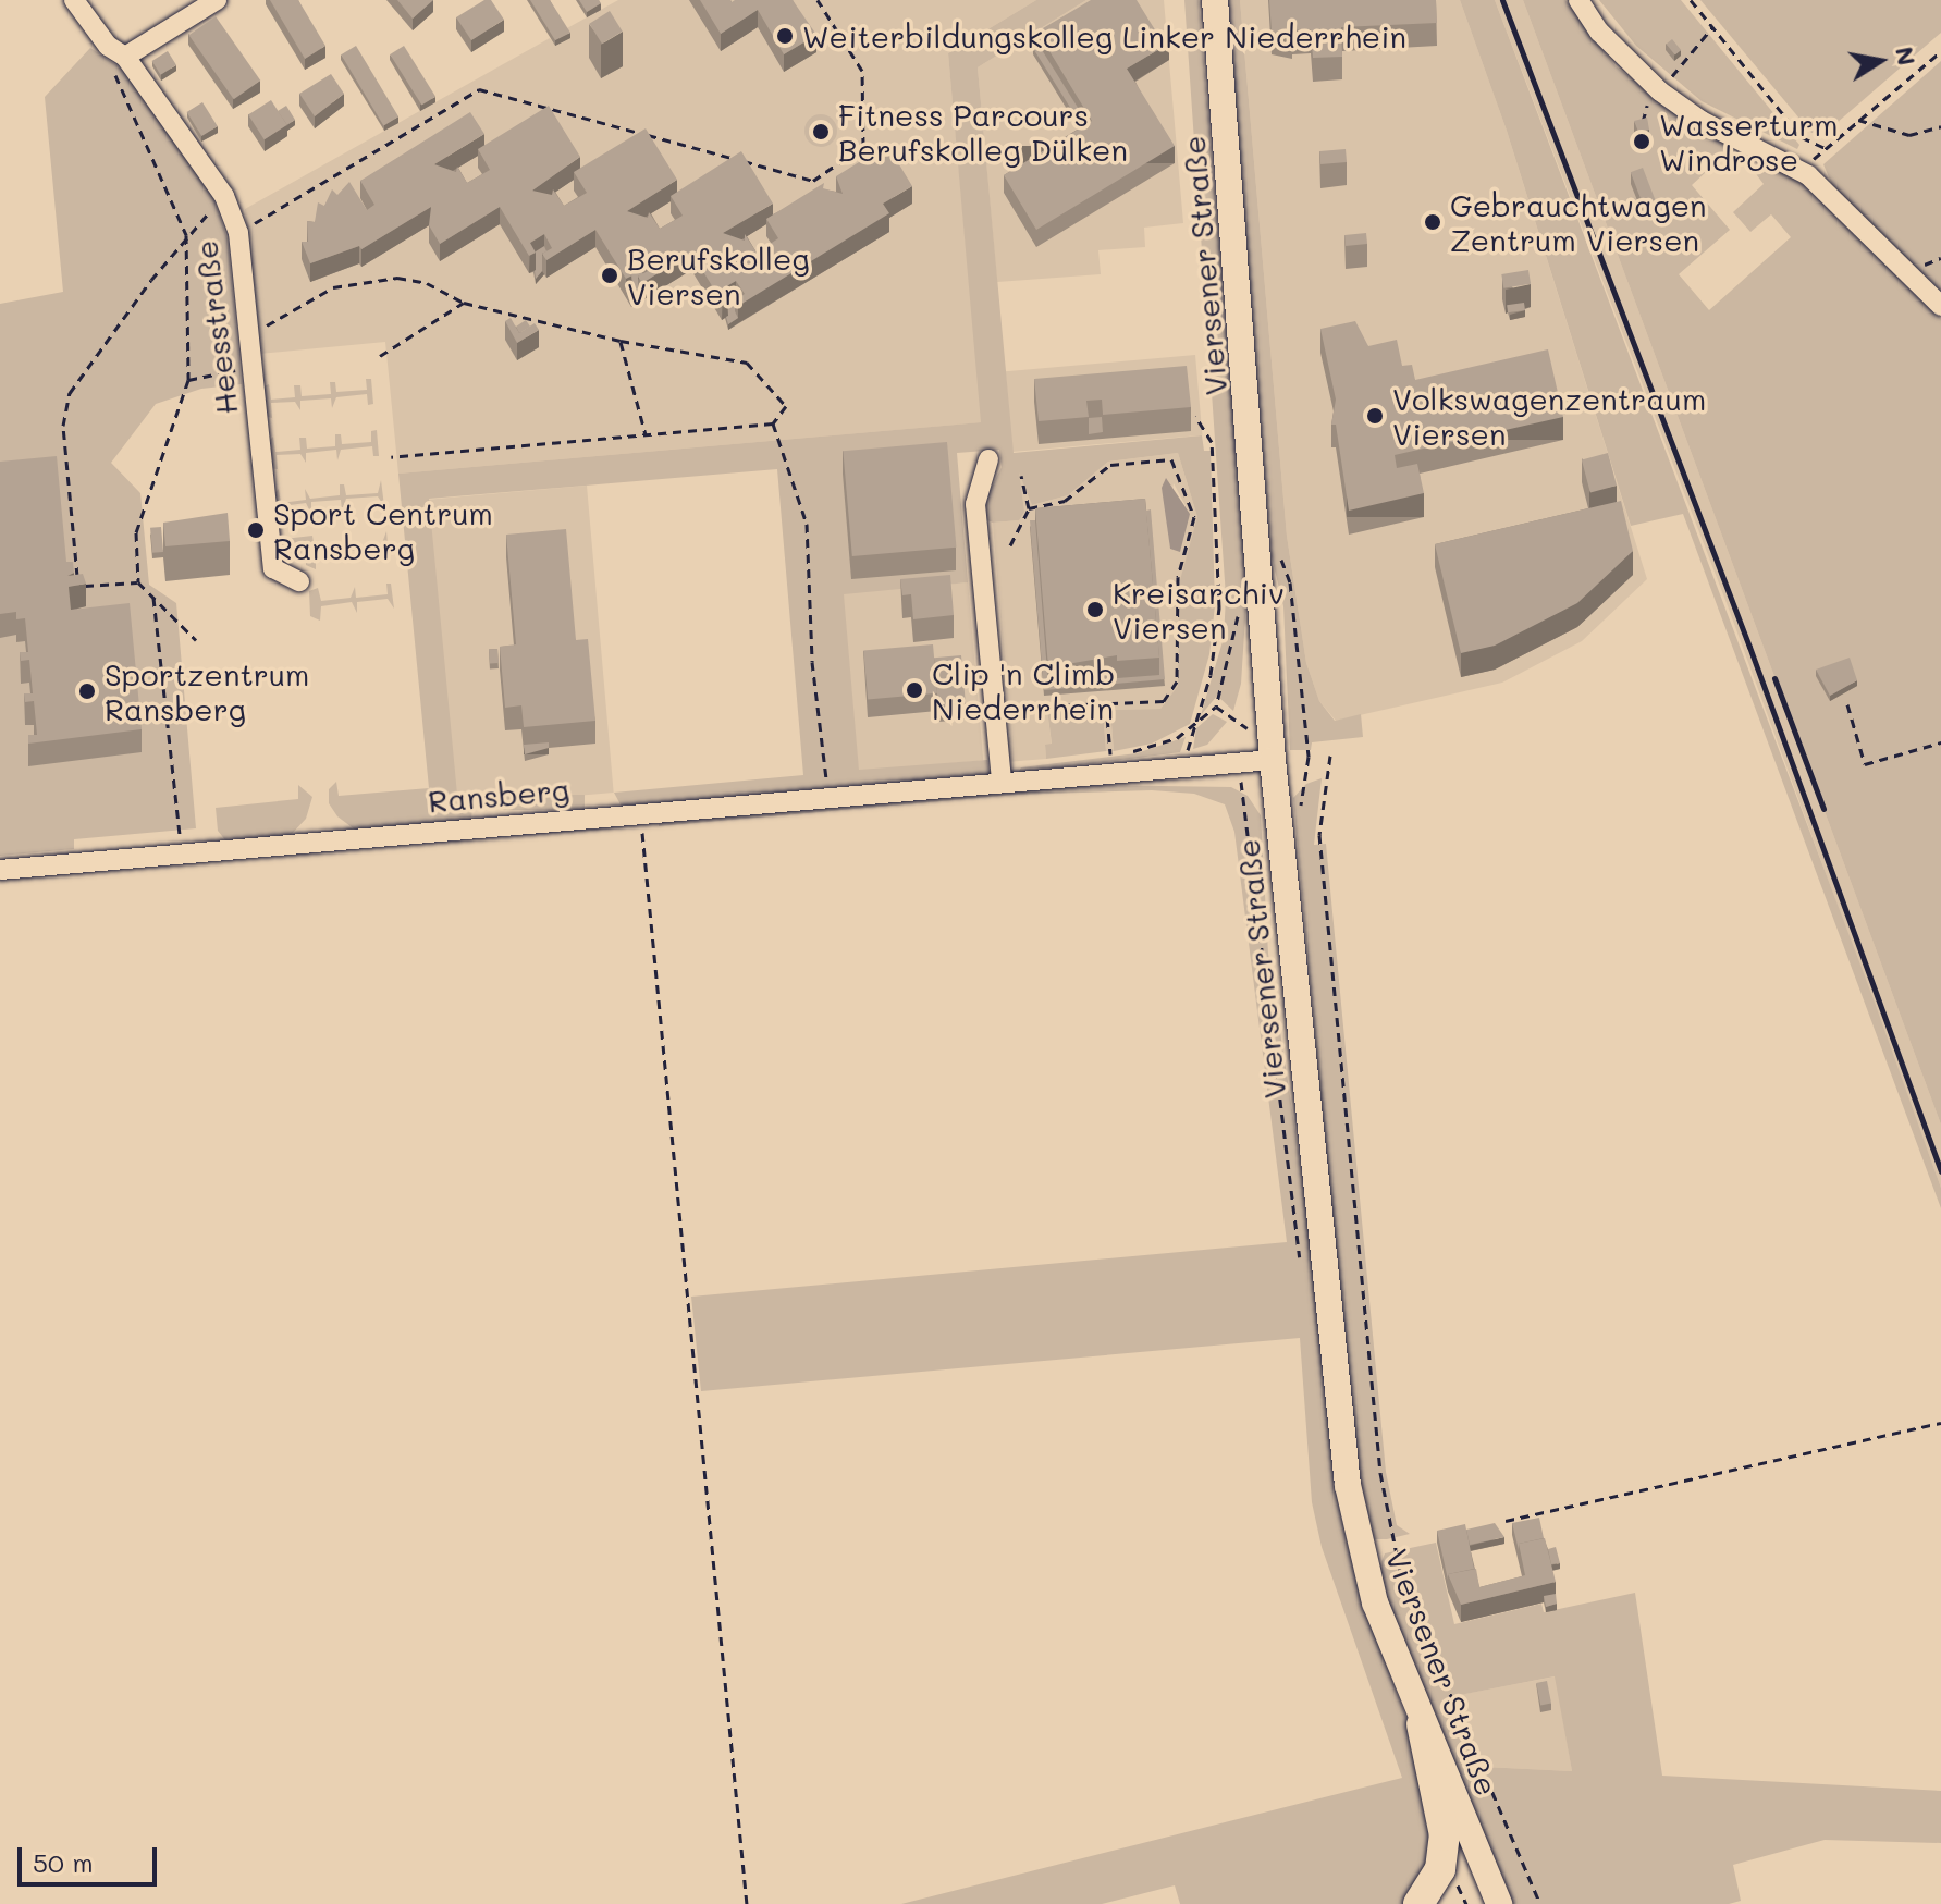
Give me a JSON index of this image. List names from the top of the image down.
{
  "streets": {
    "main road": ["Viersener Straße"],
    "street": ["Heesstraße", "Ransberg"]
  },
  "crossings": [
    ["Viersener Straße", "Ransberg"]
  ],
  "places": [
    "Weiterbildungskolleg Linker Niederrhein",
    "Fitness Parcours Berufskolleg Dülken",
    "Wasserturm Windrose",
    "Gebrauchtwagen Zentrum Viersen",
    "Berufskolleg Viersen",
    "Volkswagenzentraum Viersen",
    "Sport Centrum Ransberg",
    "Kreisarchiv Viersen",
    "Clip 'n Climb Niederrhein",
    "Sportzentrum Ransberg"
  ],
  "scale_bar": "50 m",
  "north": "right"
}
